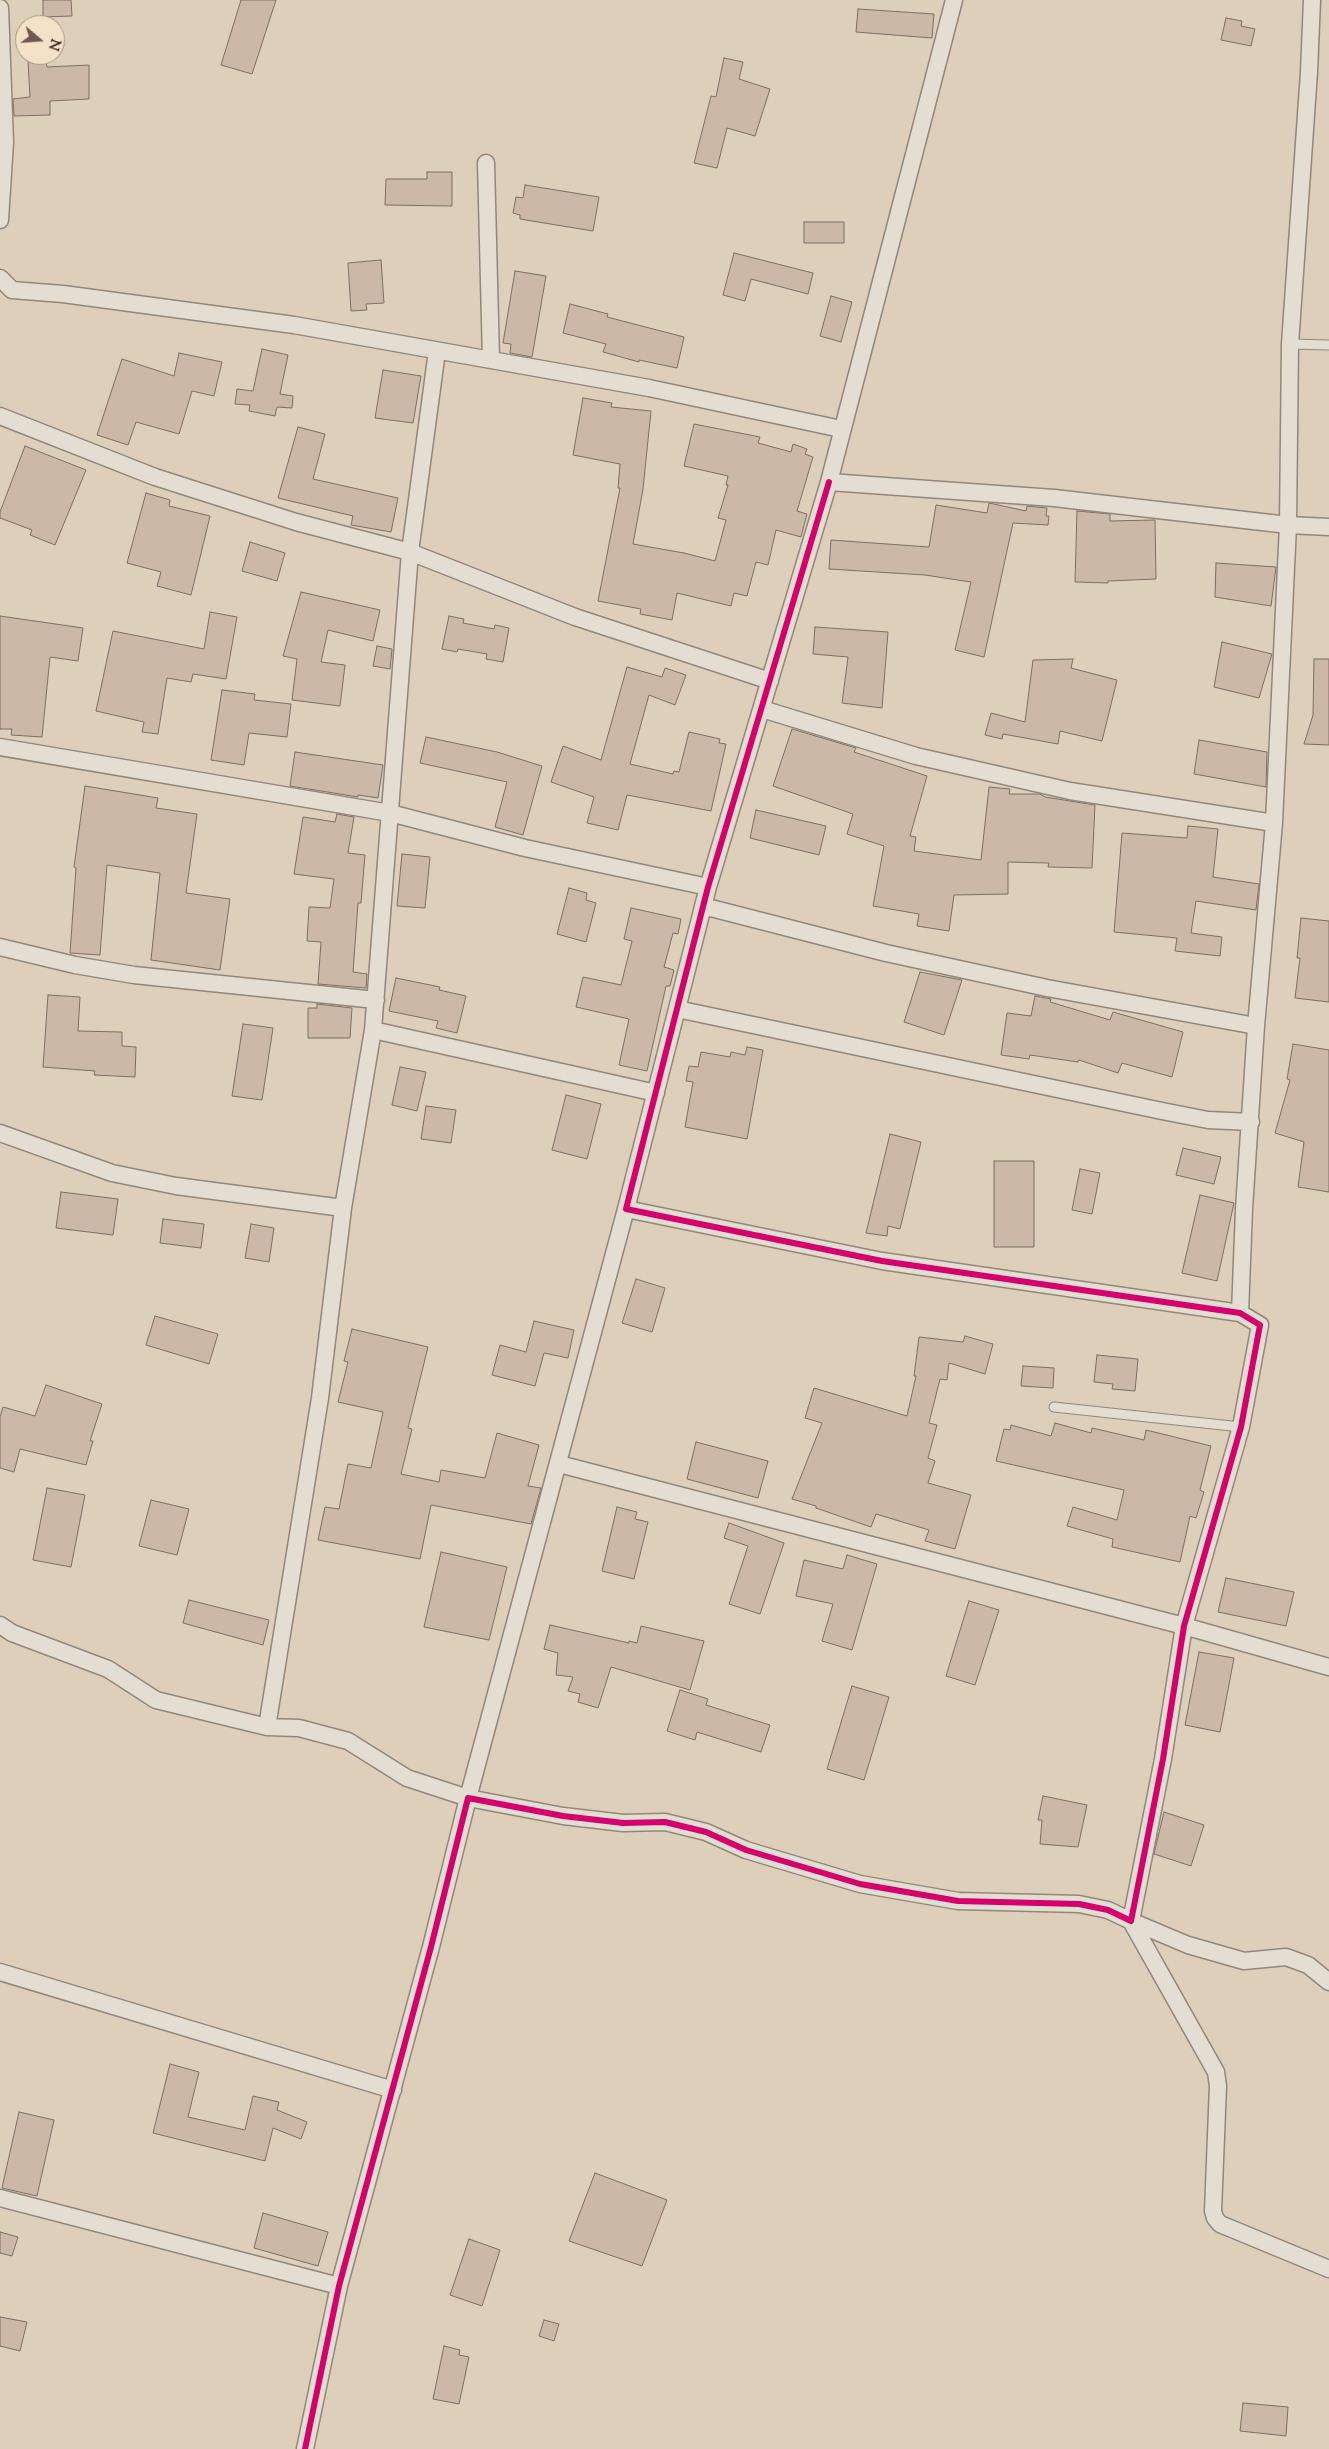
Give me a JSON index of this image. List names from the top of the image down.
{
  "north": "right"
}
